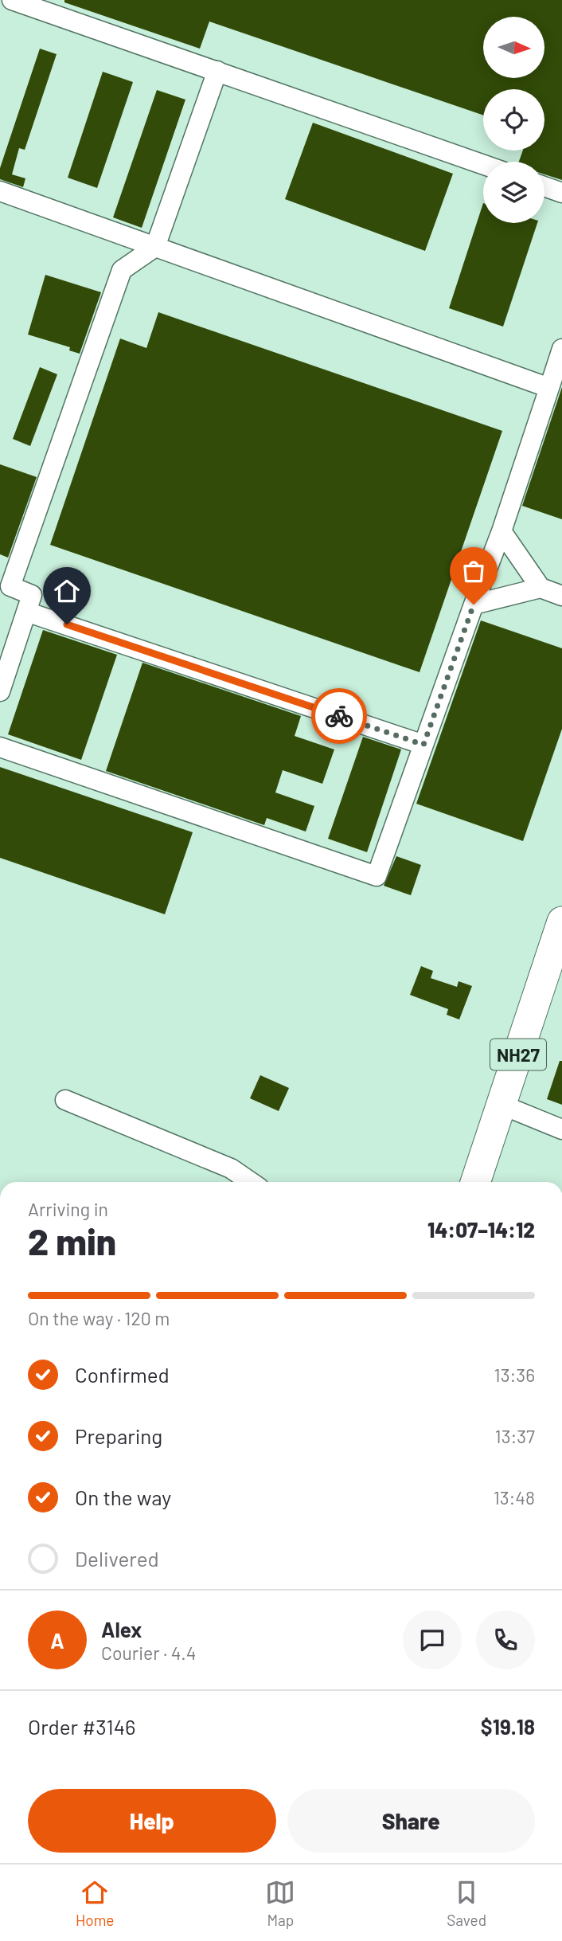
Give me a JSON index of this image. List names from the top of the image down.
{
  "streets": {
    "highway": ["NH27"]
  },
  "north": "right",
  "page": {
    "heading": ["2 min", "Arriving in", "14:07–14:12"],
    "panel": [
      "Alex",
      "Courier · 4.4",
      "Order #3146",
      "$19.18"
    ],
    "bar": "On the way · 120 m",
    "list": [
      ["Confirmed", "13:36"],
      ["Preparing", "13:37"],
      ["On the way", "13:48"],
      "Delivered"
    ],
    "round": "A",
    "buttons": ["Help", "Share"],
    "tabs": ["Home", "Map", "Saved"]
  }
}
